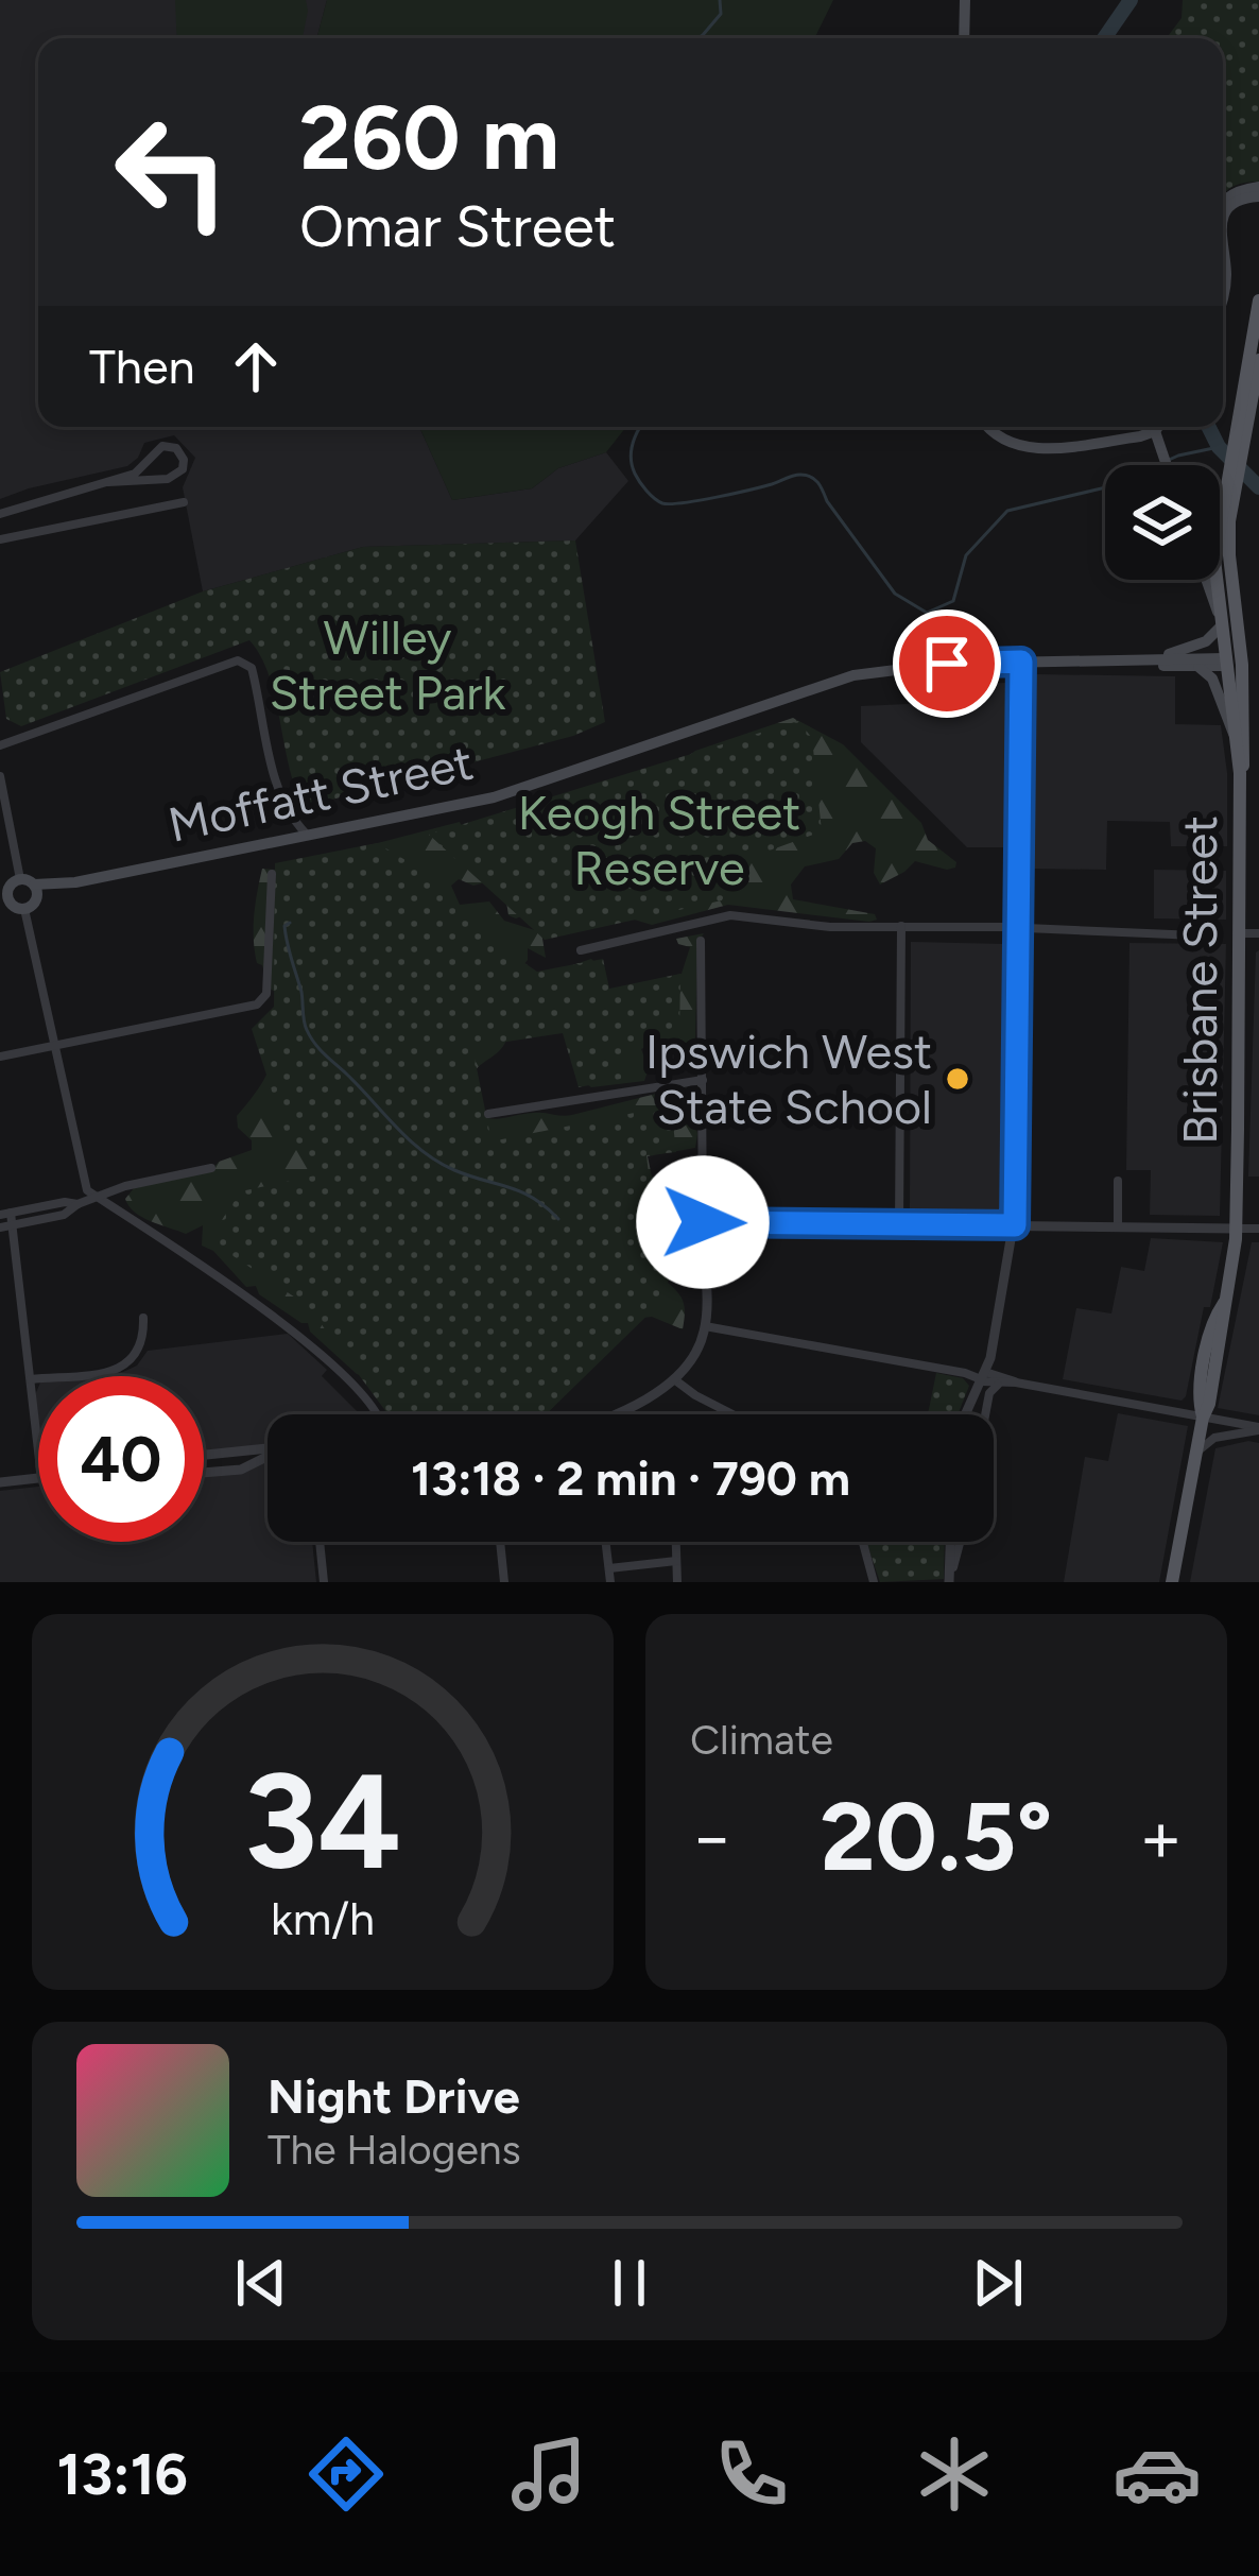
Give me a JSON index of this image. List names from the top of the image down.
{
  "streets": {
    "main road": ["Moffatt Street", "Brisbane Street"]
  },
  "parks": ["Willey Street Park", "Keogh Street Reserve"],
  "places": ["Ipswich West State School"],
  "page": {
    "turn": ["260 m", "Omar Street"],
    "then": "Then",
    "limit": "40",
    "trip": "13:18 · 2 min · 790 m",
    "tile": "Climate",
    "heat": ["−", "20.5°", "+"],
    "song": ["Night Drive", "The Halogens"],
    "tabs": "13:16",
    "gauge": ["34", "km/h"]
  }
}
